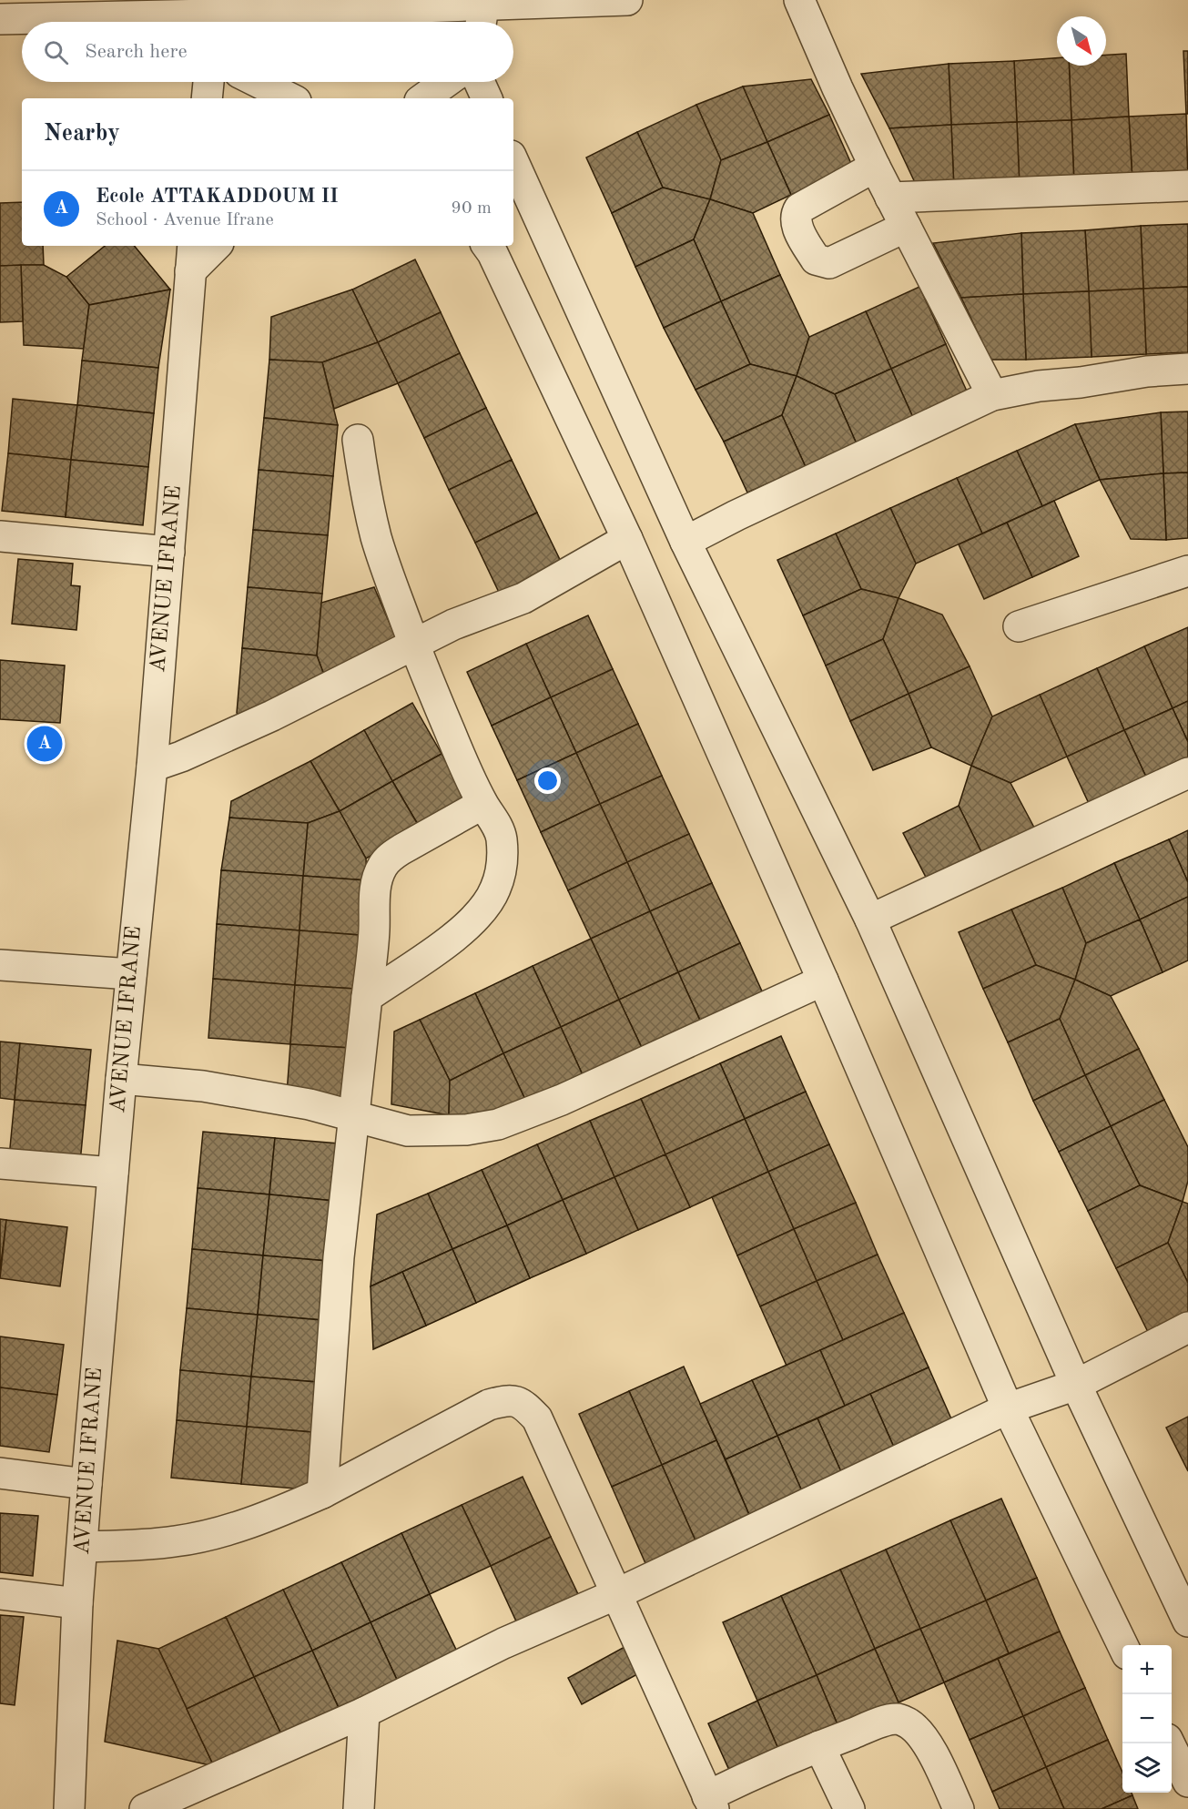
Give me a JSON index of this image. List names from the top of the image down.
{
  "streets": {
    "street": ["AVENUE IFRANE"]
  },
  "north": "bottom right",
  "page": {
    "search": "Search here",
    "heading": "Nearby",
    "list": [
      {
        "mark": "A",
        "name": "Ecole ATTAKADDOUM II",
        "note": "School · Avenue Ifrane",
        "value": "90 m"
      }
    ],
    "pins": "A",
    "map_buttons": ["+", "−"]
  }
}
